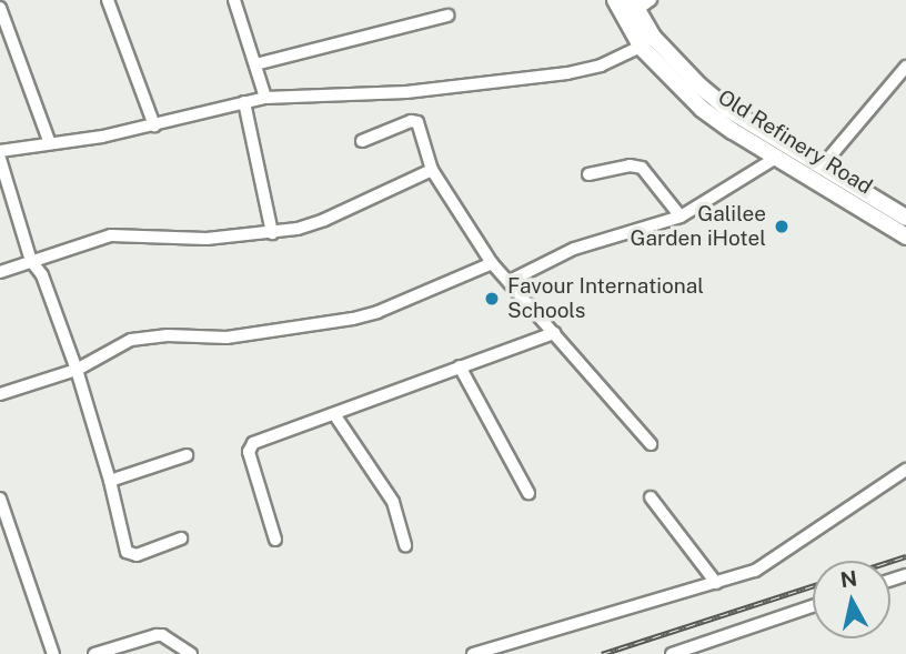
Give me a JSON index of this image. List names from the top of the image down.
{
  "streets": {
    "main road": ["Old Refinery Road"]
  },
  "places": ["Galilee Garden iHotel", "Favour International Schools"],
  "north": "top"
}
